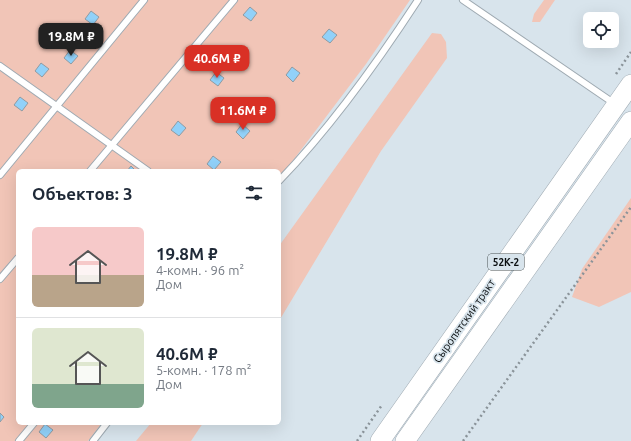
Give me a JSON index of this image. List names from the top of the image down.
{
  "streets": {
    "main road": ["52К-2", "Сыропятский тракт"]
  },
  "page": {
    "price": ["19.8M ₽", "40.6M ₽", "11.6M ₽"],
    "heading": "Объектов: 3",
    "list": [
      {
        "name": "19.8M ₽",
        "note": "4-комн. · 96 m² · Дом"
      },
      {
        "name": "40.6M ₽",
        "note": "5-комн. · 178 m² · Дом"
      }
    ]
  }
}
